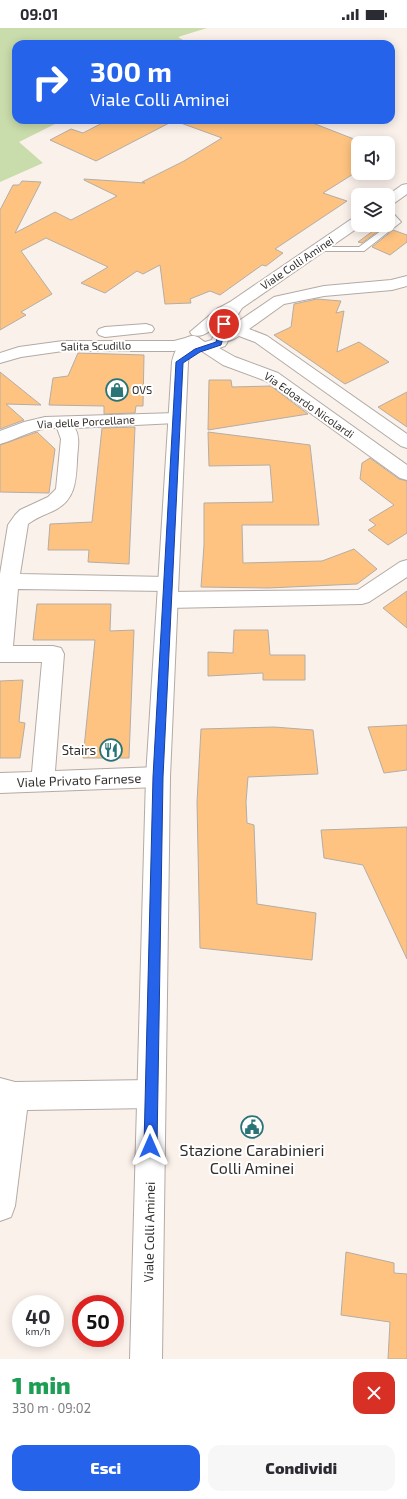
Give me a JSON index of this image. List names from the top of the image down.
{
  "streets": {
    "street": [
      "Viale Colli Aminei",
      "Salita Scudillo",
      "Via Edoardo Nicolardi",
      "Via delle Porcellane",
      "Viale Privato Farnese"
    ]
  },
  "crossings": [
    ["Viale Colli Aminei", "Salita Scudillo"],
    ["Viale Colli Aminei", "Via Edoardo Nicolardi"],
    ["Viale Colli Aminei", "Via delle Porcellane"],
    ["Viale Colli Aminei", "Viale Privato Farnese"],
    ["Salita Scudillo", "Via Edoardo Nicolardi"]
  ],
  "places": {
    "shop": ["OVS"],
    "restaurant": ["Stairs"],
    "public building": ["Stazione Carabinieri Colli Aminei"]
  },
  "page": {
    "status": "09:01",
    "turn": ["300 m", "Viale Colli Aminei"],
    "speed": "40 km/h",
    "limit": "50",
    "heading": ["1 min", "330 m · 09:02"],
    "buttons": ["Esci", "Condividi"]
  }
}
